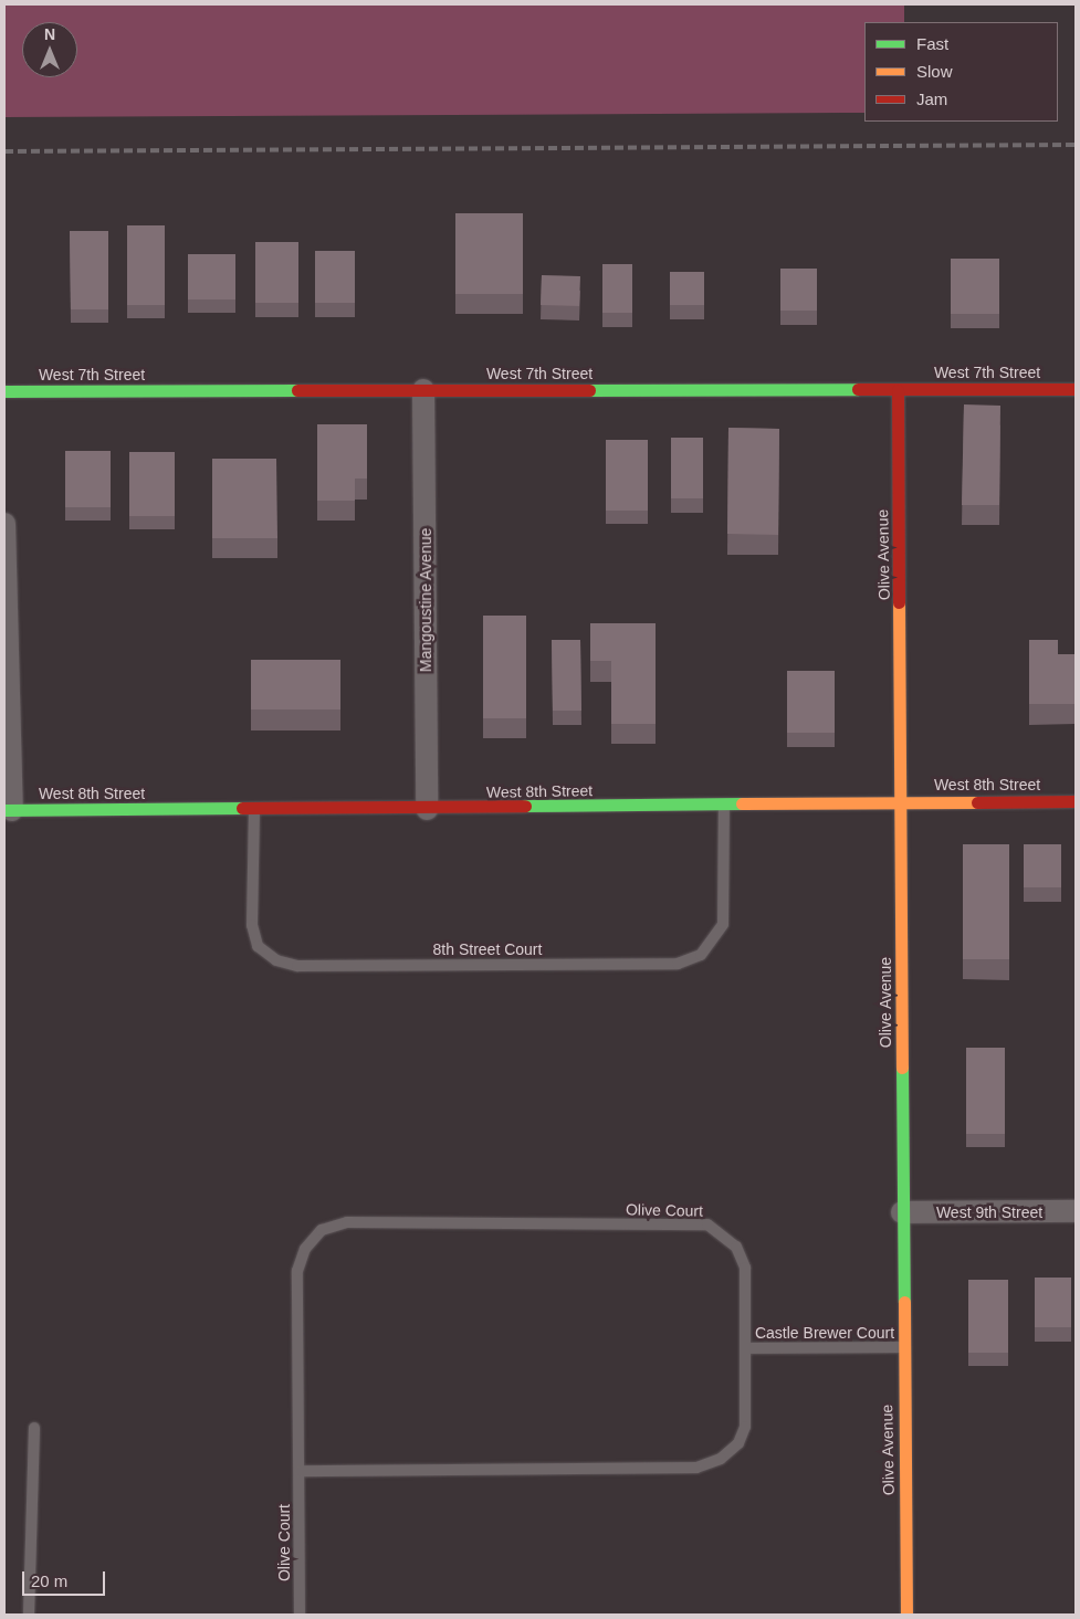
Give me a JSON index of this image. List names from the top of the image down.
{
  "streets": {
    "street": [
      "West 7th Street",
      "Olive Avenue",
      "Mangoustine Avenue",
      "West 8th Street",
      "West 9th Street"
    ],
    "lane": ["8th Street Court", "Olive Court", "Castle Brewer Court"]
  },
  "crossings": [
    ["West 7th Street", "Olive Avenue"],
    ["West 7th Street", "Mangoustine Avenue"],
    ["Olive Avenue", "West 8th Street"],
    ["Olive Avenue", "West 9th Street"],
    ["Olive Avenue", "Castle Brewer Court"],
    ["Mangoustine Avenue", "West 8th Street"],
    ["West 8th Street", "8th Street Court"],
    ["Olive Court", "Castle Brewer Court"]
  ],
  "legend": ["Fast", "Slow", "Jam"],
  "scale_bar": "20 m",
  "north": "top"
}
